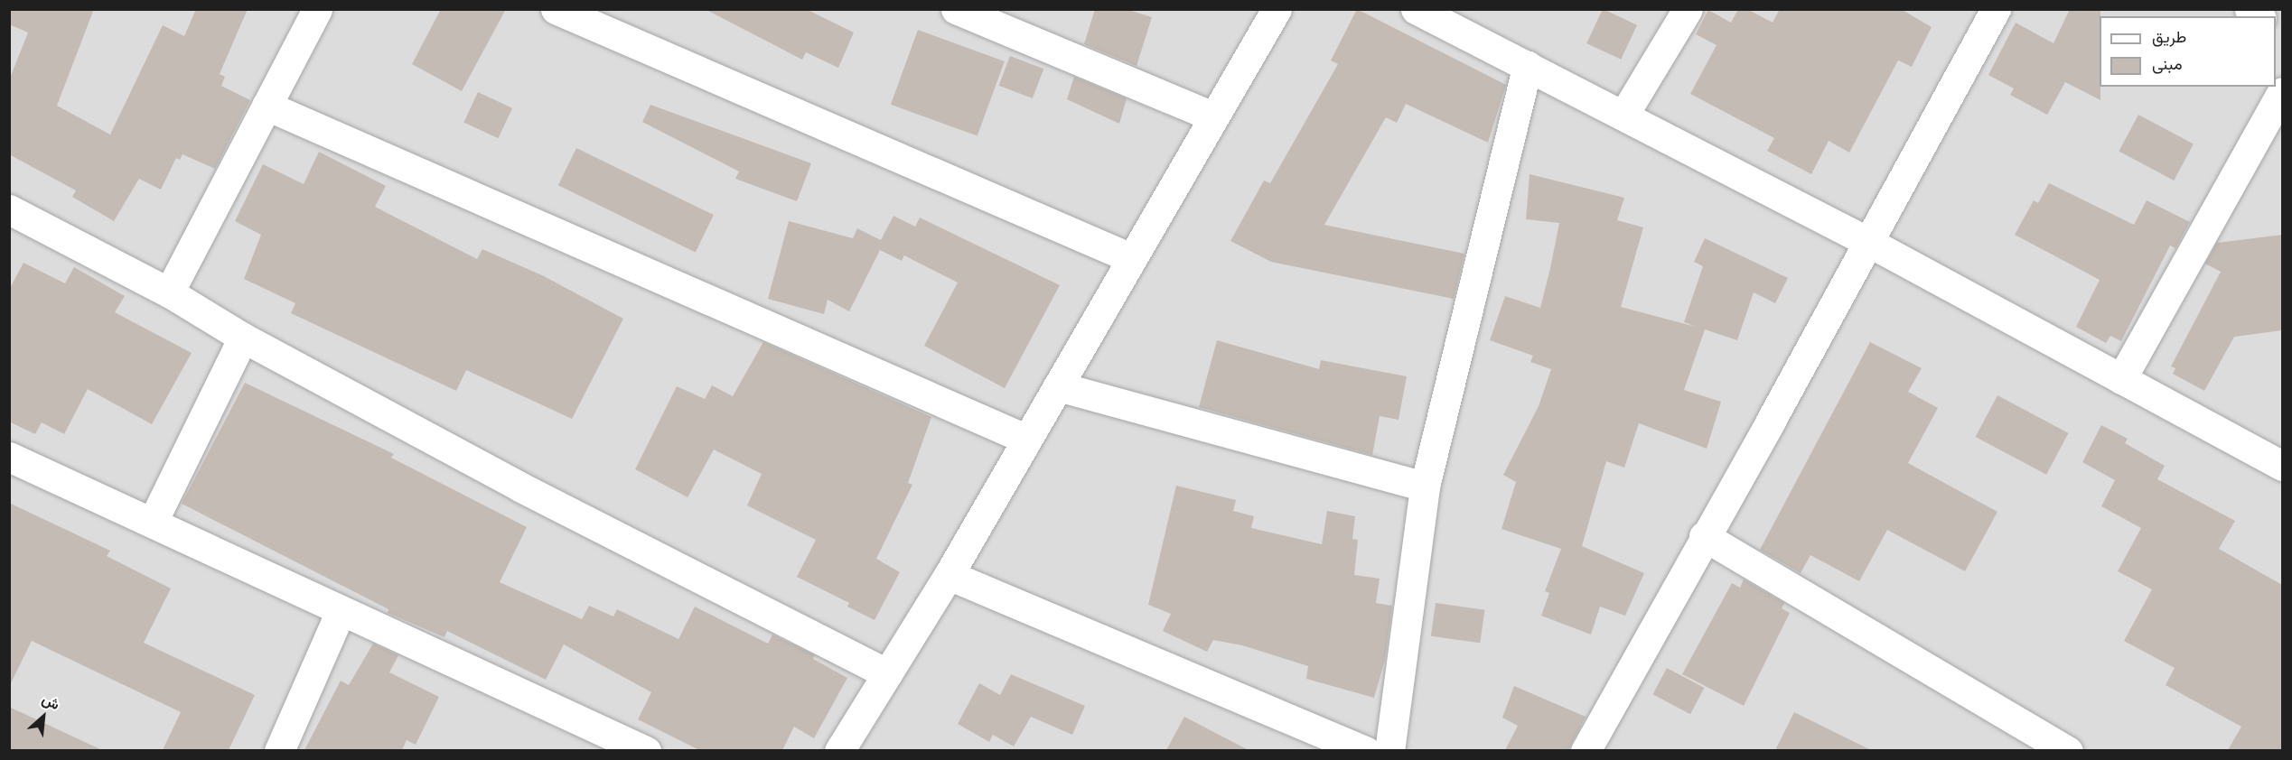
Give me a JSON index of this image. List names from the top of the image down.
{
  "legend": ["طريق", "مبنى"],
  "north": "top right"
}
